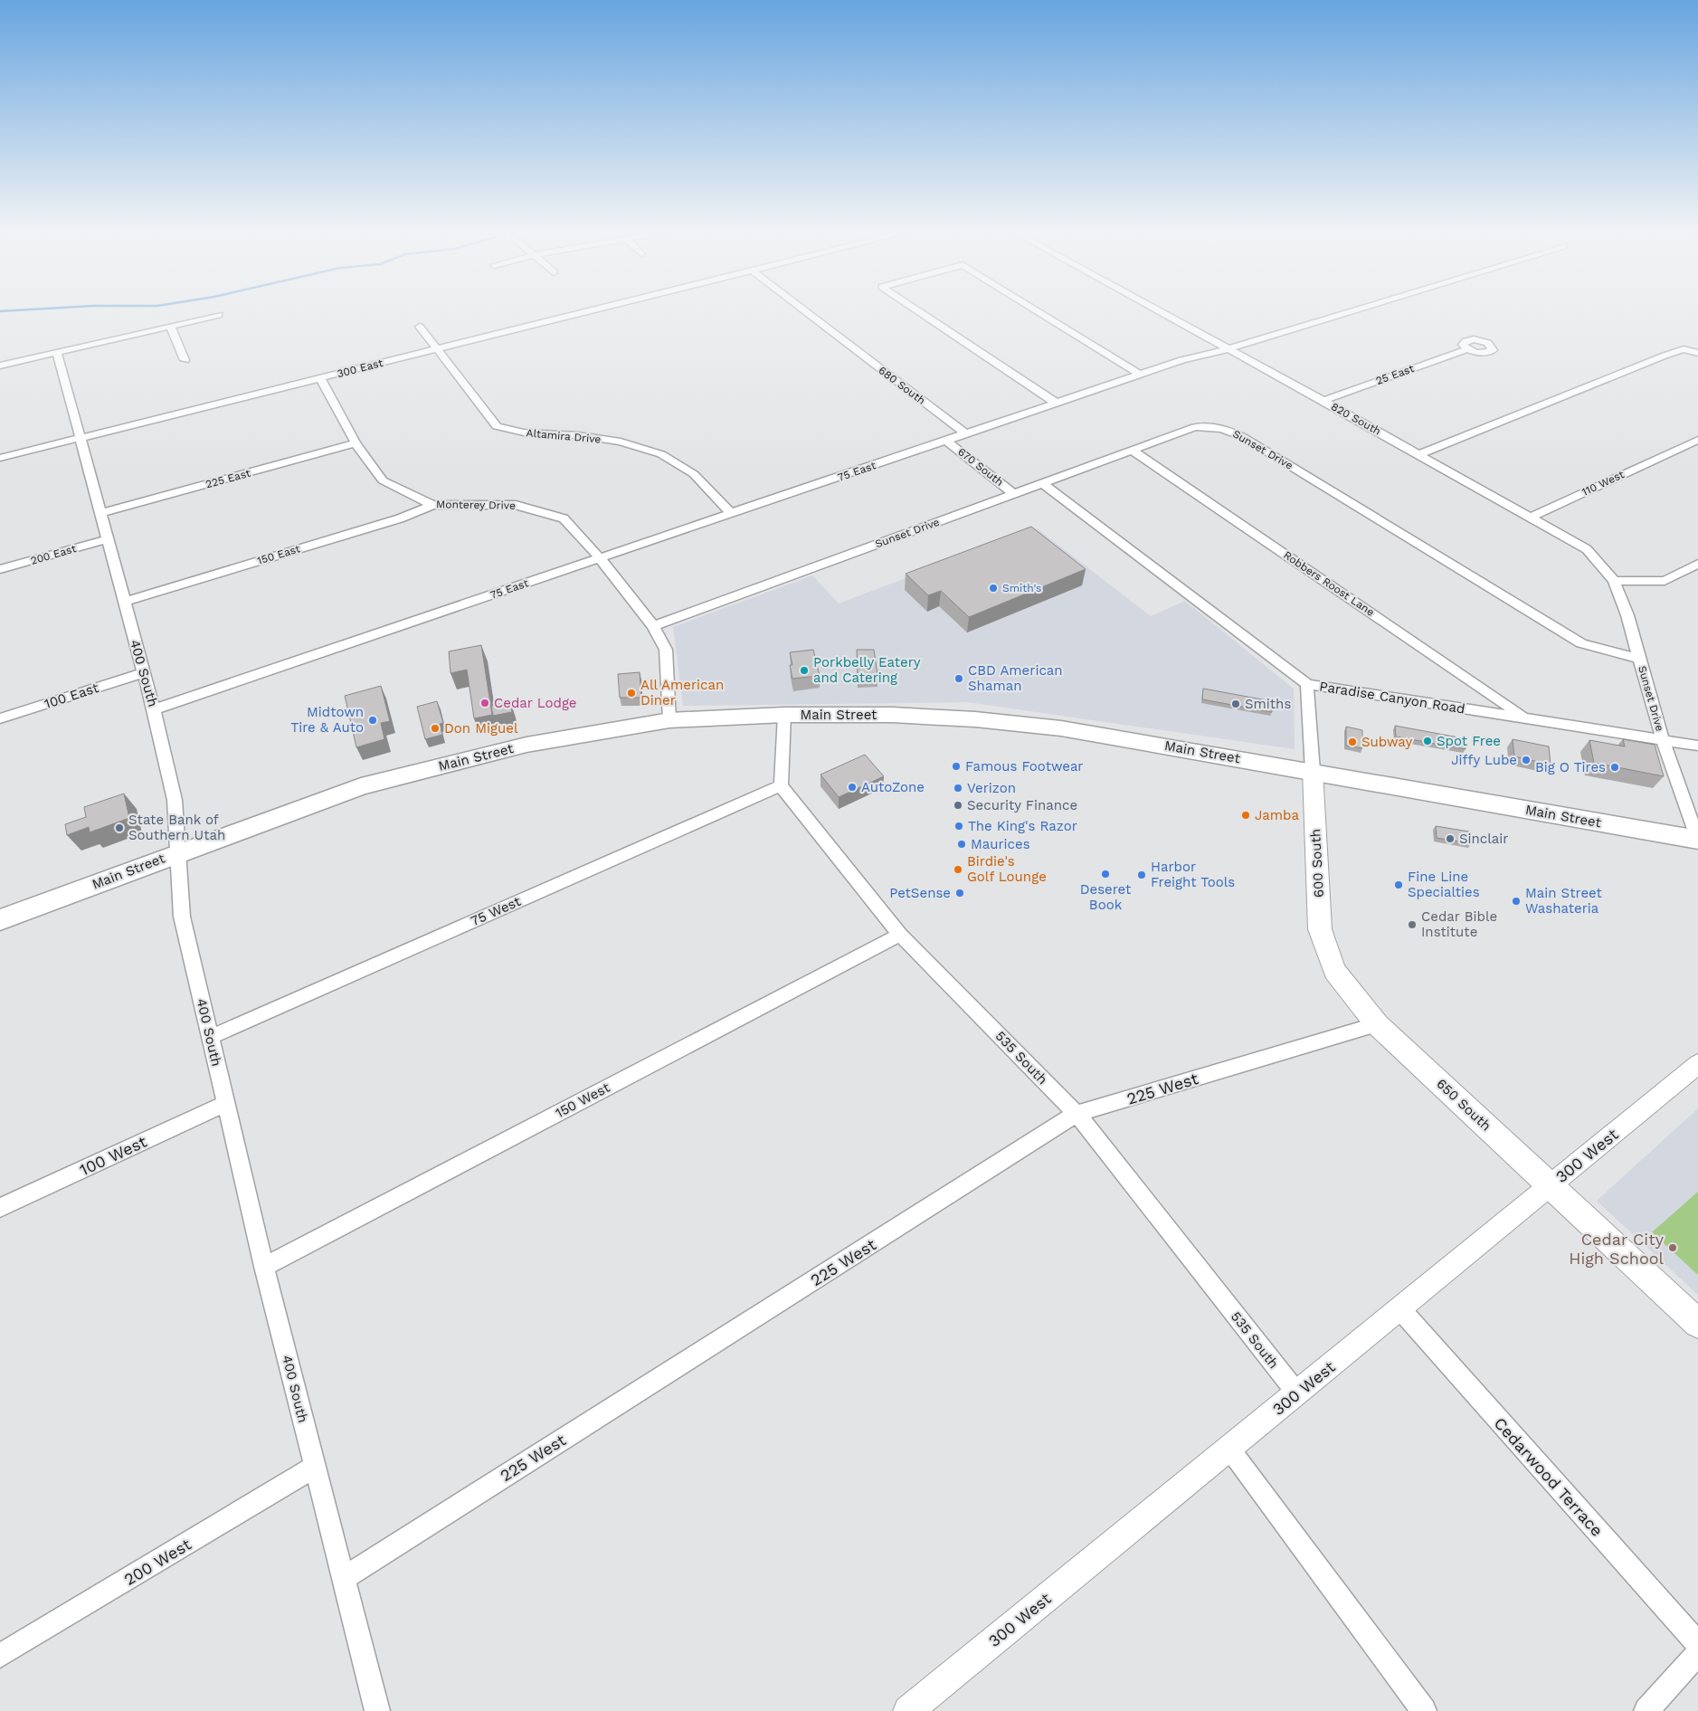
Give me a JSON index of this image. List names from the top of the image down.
{
  "streets": {
    "main road": ["Main Street", "600 South", "650 South"],
    "street": [
      "300 East",
      "25 East",
      "680 South",
      "820 South",
      "Altamira Drive",
      "Sunset Drive",
      "670 South",
      "75 East",
      "225 East",
      "110 West",
      "Monterey Drive",
      "200 East",
      "150 East",
      "Robbers Roost Lane",
      "400 South",
      "100 East",
      "Paradise Canyon Road",
      "75 West",
      "535 South",
      "225 West",
      "150 West",
      "100 West",
      "300 West",
      "Cedarwood Terrace",
      "200 West"
    ]
  },
  "crossings": [
    ["300 East", "Altamira Drive"],
    ["300 East", "Monterey Drive"],
    ["300 East", "400 South"],
    ["25 East", "820 South"],
    ["680 South", "75 East"],
    ["820 South", "Sunset Drive"],
    ["820 South", "75 East"],
    ["820 South", "110 West"],
    ["Altamira Drive", "75 East"],
    ["Sunset Drive", "670 South"],
    ["Sunset Drive", "Monterey Drive"],
    ["Sunset Drive", "Robbers Roost Lane"],
    ["Sunset Drive", "Paradise Canyon Road"],
    ["Sunset Drive", "Main Street"],
    ["670 South", "75 East"],
    ["75 East", "Monterey Drive"],
    ["75 East", "400 South"],
    ["225 East", "Monterey Drive"],
    ["225 East", "400 South"],
    ["Monterey Drive", "150 East"],
    ["Monterey Drive", "Main Street"],
    ["200 East", "400 South"],
    ["150 East", "400 South"],
    ["Robbers Roost Lane", "Paradise Canyon Road"],
    ["400 South", "100 East"],
    ["400 South", "Main Street"],
    ["400 South", "75 West"],
    ["400 South", "225 West"],
    ["400 South", "150 West"],
    ["400 South", "100 West"],
    ["400 South", "200 West"],
    ["Paradise Canyon Road", "600 South"],
    ["Main Street", "600 South"],
    ["600 South", "225 West"],
    ["600 South", "650 South"],
    ["75 West", "535 South"],
    ["535 South", "225 West"],
    ["535 South", "150 West"],
    ["535 South", "300 West"],
    ["225 West", "650 South"],
    ["650 South", "300 West"],
    ["300 West", "Cedarwood Terrace"]
  ],
  "places": [
    "Smith's",
    "Porkbelly Eatery and Catering",
    "CBD American Shaman",
    "All American Diner",
    "Cedar Lodge",
    "Smiths",
    "Midtown Tire & Auto",
    "Don Miguel",
    "Spot Free",
    "Subway",
    "Jiffy Lube",
    "Famous Footwear",
    "Big O Tires",
    "AutoZone",
    "Verizon",
    "Security Finance",
    "Jamba",
    "The King's Razor",
    "State Bank of Southern Utah",
    "Sinclair",
    "Maurices",
    "Birdie's Golf Lounge",
    "Deseret Book",
    "Harbor Freight Tools",
    "Fine Line Specialties",
    "PetSense",
    "Main Street Washateria",
    "Cedar Bible Institute",
    "Cedar City High School"
  ]
}
